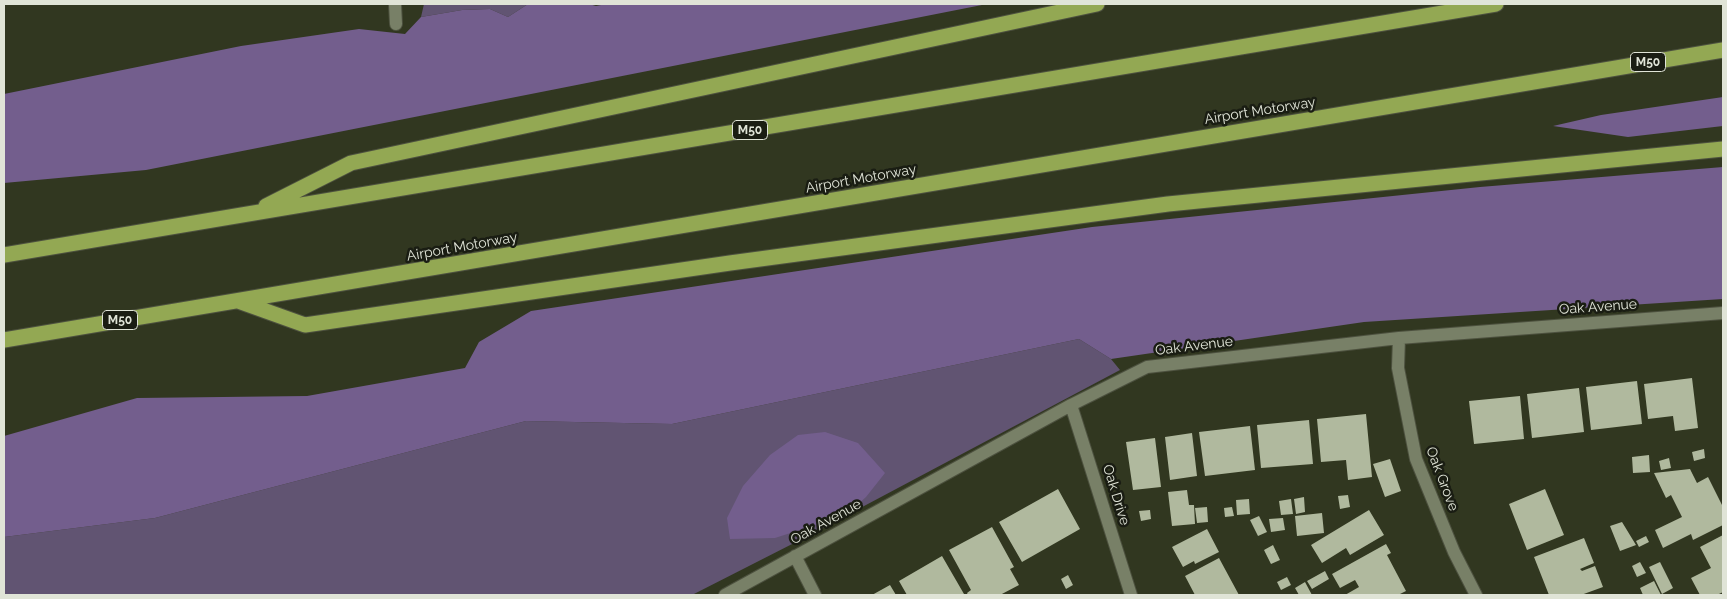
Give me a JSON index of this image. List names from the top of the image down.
{
  "streets": {
    "highway": ["M50", "Airport Motorway"],
    "street": ["Oak Avenue", "Oak Grove", "Oak Drive"]
  },
  "crossings": [
    ["Oak Avenue", "Oak Grove"],
    ["Oak Avenue", "Oak Drive"]
  ]
}
